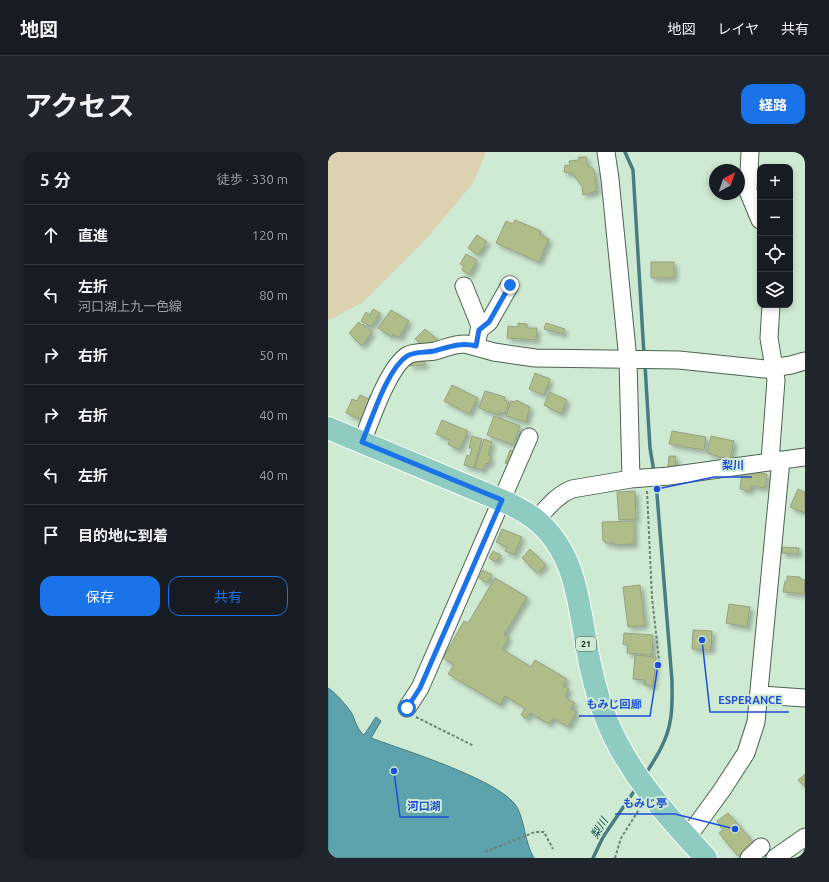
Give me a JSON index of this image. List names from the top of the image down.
{
  "streets": {
    "main road": ["21"]
  },
  "water": ["梨川"],
  "places": [
    "梨川",
    "ESPERANCE",
    "もみじ回廊",
    "河口湖",
    "もみじ亭"
  ],
  "north": "top right",
  "page": {
    "header": "地図",
    "nav": ["地図", "レイヤ", "共有"],
    "title": "アクセス",
    "buttons": [
      "経路",
      ["保存", "共有"]
    ],
    "heading": ["5 分", "徒歩 · 330 m"],
    "map_buttons": ["+", "−"],
    "list": [
      ["直進", "120 m"],
      ["左折", "河口湖上九一色線", "80 m"],
      ["右折", "50 m"],
      ["右折", "40 m"],
      ["左折", "40 m"],
      "目的地に到着"
    ]
  }
}
